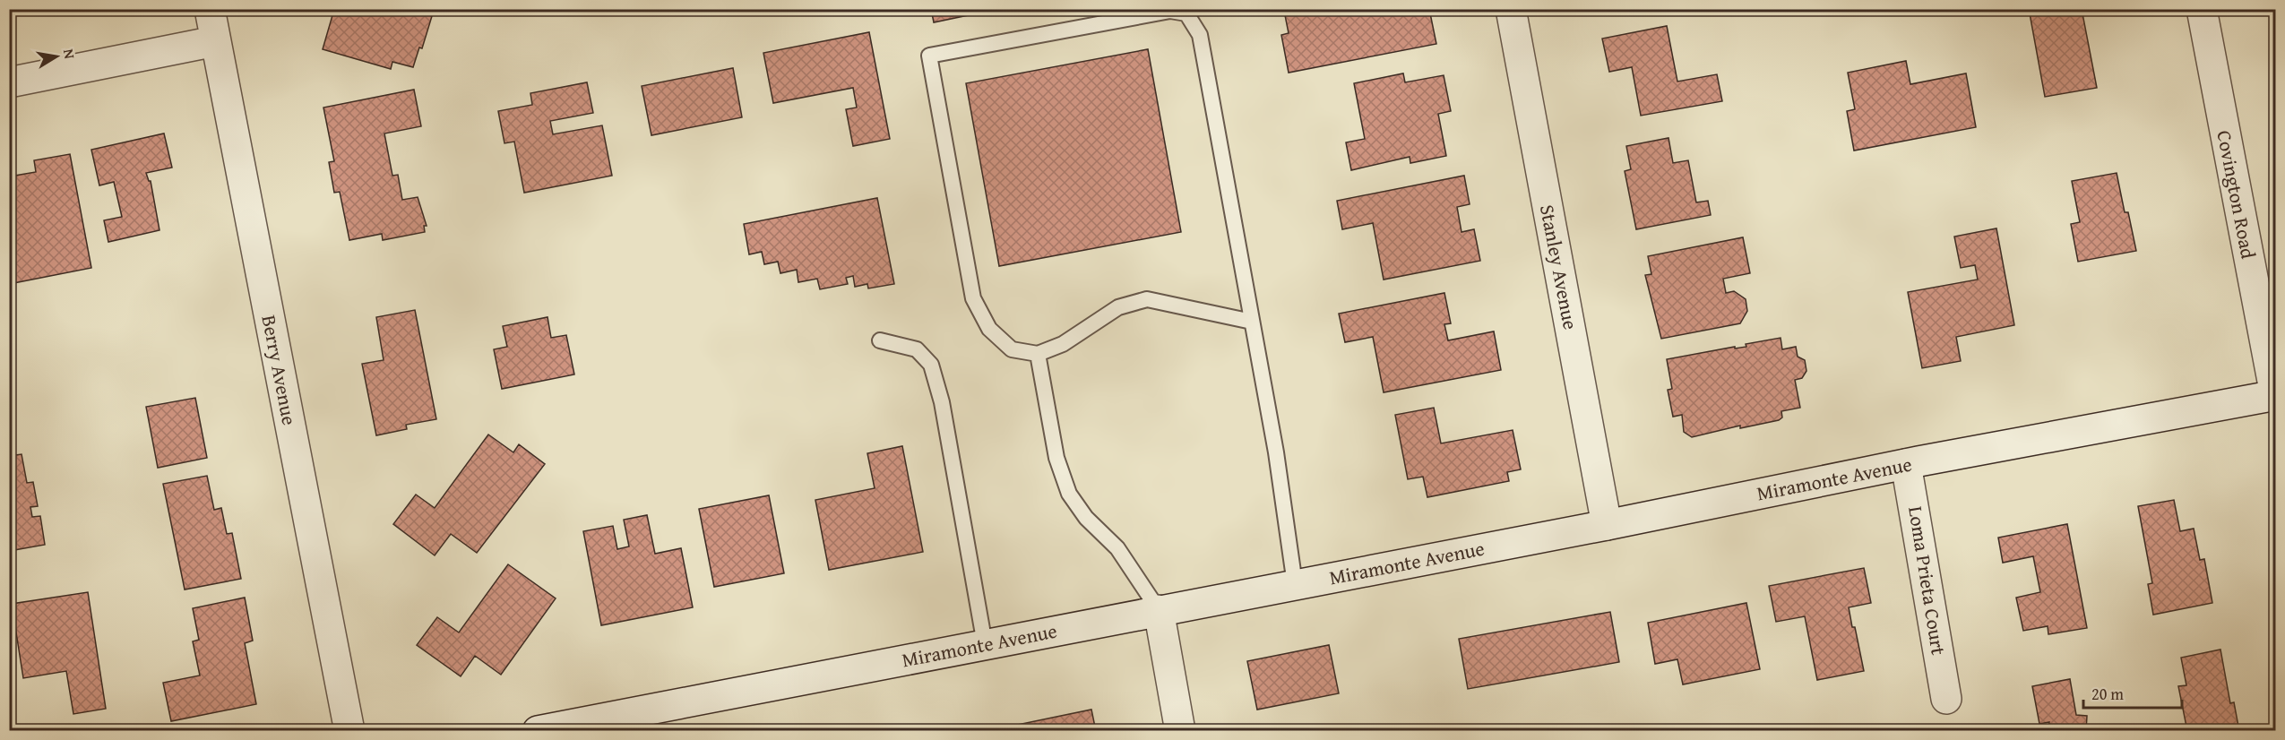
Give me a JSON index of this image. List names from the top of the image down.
{
  "streets": {
    "street": [
      "Covington Road",
      "Stanley Avenue",
      "Berry Avenue",
      "Miramonte Avenue",
      "Loma Prieta Court"
    ]
  },
  "crossings": [
    ["Covington Road", "Miramonte Avenue"],
    ["Stanley Avenue", "Miramonte Avenue"],
    ["Miramonte Avenue", "Loma Prieta Court"]
  ],
  "scale_bar": "20 m",
  "north": "right"
}
